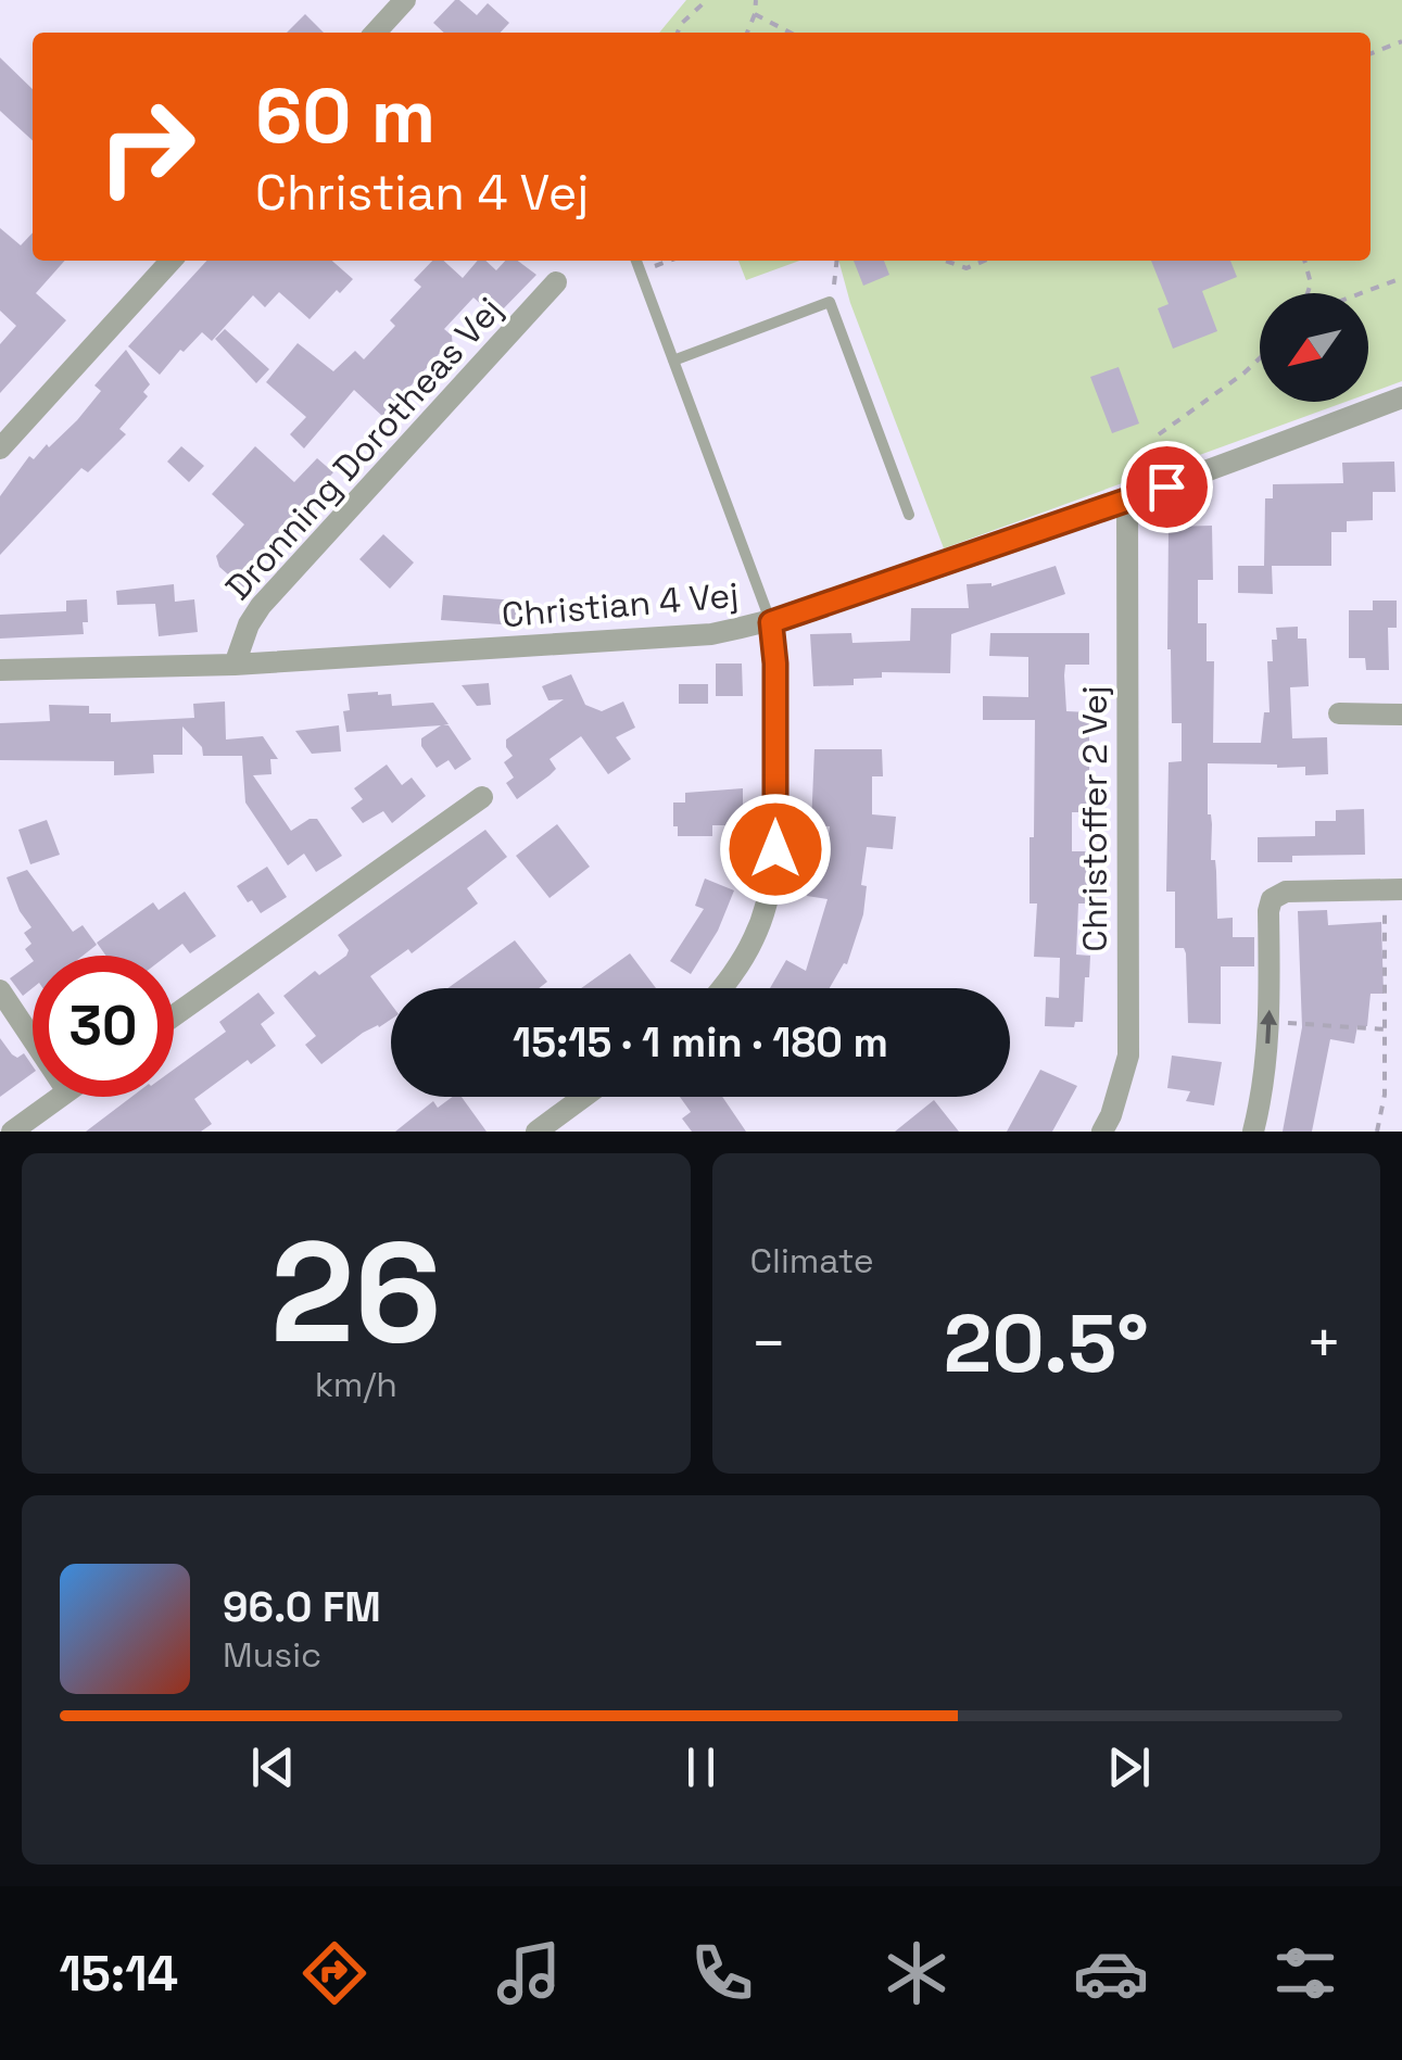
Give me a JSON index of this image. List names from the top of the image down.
{
  "streets": {
    "street": ["Dronning Dorotheas Vej", "Christian 4 Vej", "Christoffer 2 Vej"]
  },
  "crossings": [
    ["Dronning Dorotheas Vej", "Christian 4 Vej"],
    ["Christian 4 Vej", "Christoffer 2 Vej"]
  ],
  "north": "bottom left",
  "page": {
    "turn": ["60 m", "Christian 4 Vej"],
    "limit": "30",
    "trip": "15:15 · 1 min · 180 m",
    "tile": [
      ["26", "km/h"],
      "Climate"
    ],
    "heat": ["−", "20.5°", "+"],
    "song": ["96.0 FM", "Music"],
    "tabs": "15:14"
  }
}
